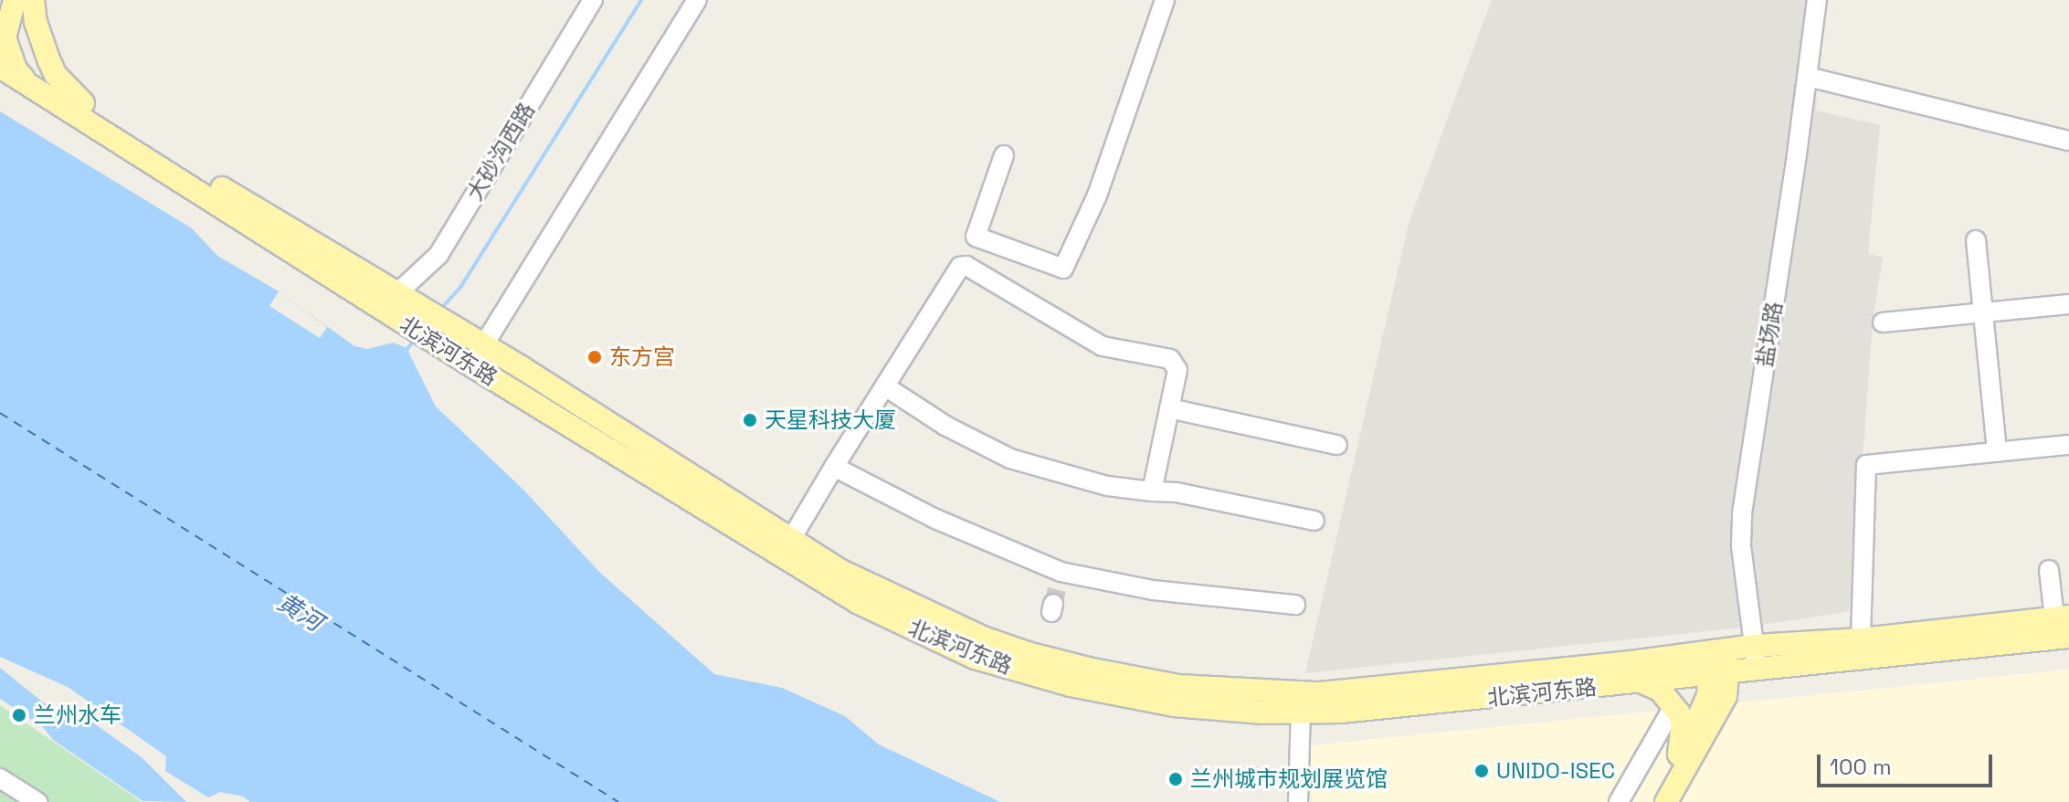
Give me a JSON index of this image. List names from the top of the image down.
{
  "streets": {
    "main road": ["北滨河东路"],
    "street": ["大砂沟西路", "盐场路"]
  },
  "crossings": [
    ["大砂沟西路", "北滨河东路"],
    ["盐场路", "北滨河东路"]
  ],
  "water": ["黄河"],
  "places": [
    "东方宫",
    "天星科技大厦",
    "兰州水车",
    "UNIDO-ISEC",
    "兰州城市规划展览馆"
  ],
  "scale_bar": "100 m"
}
